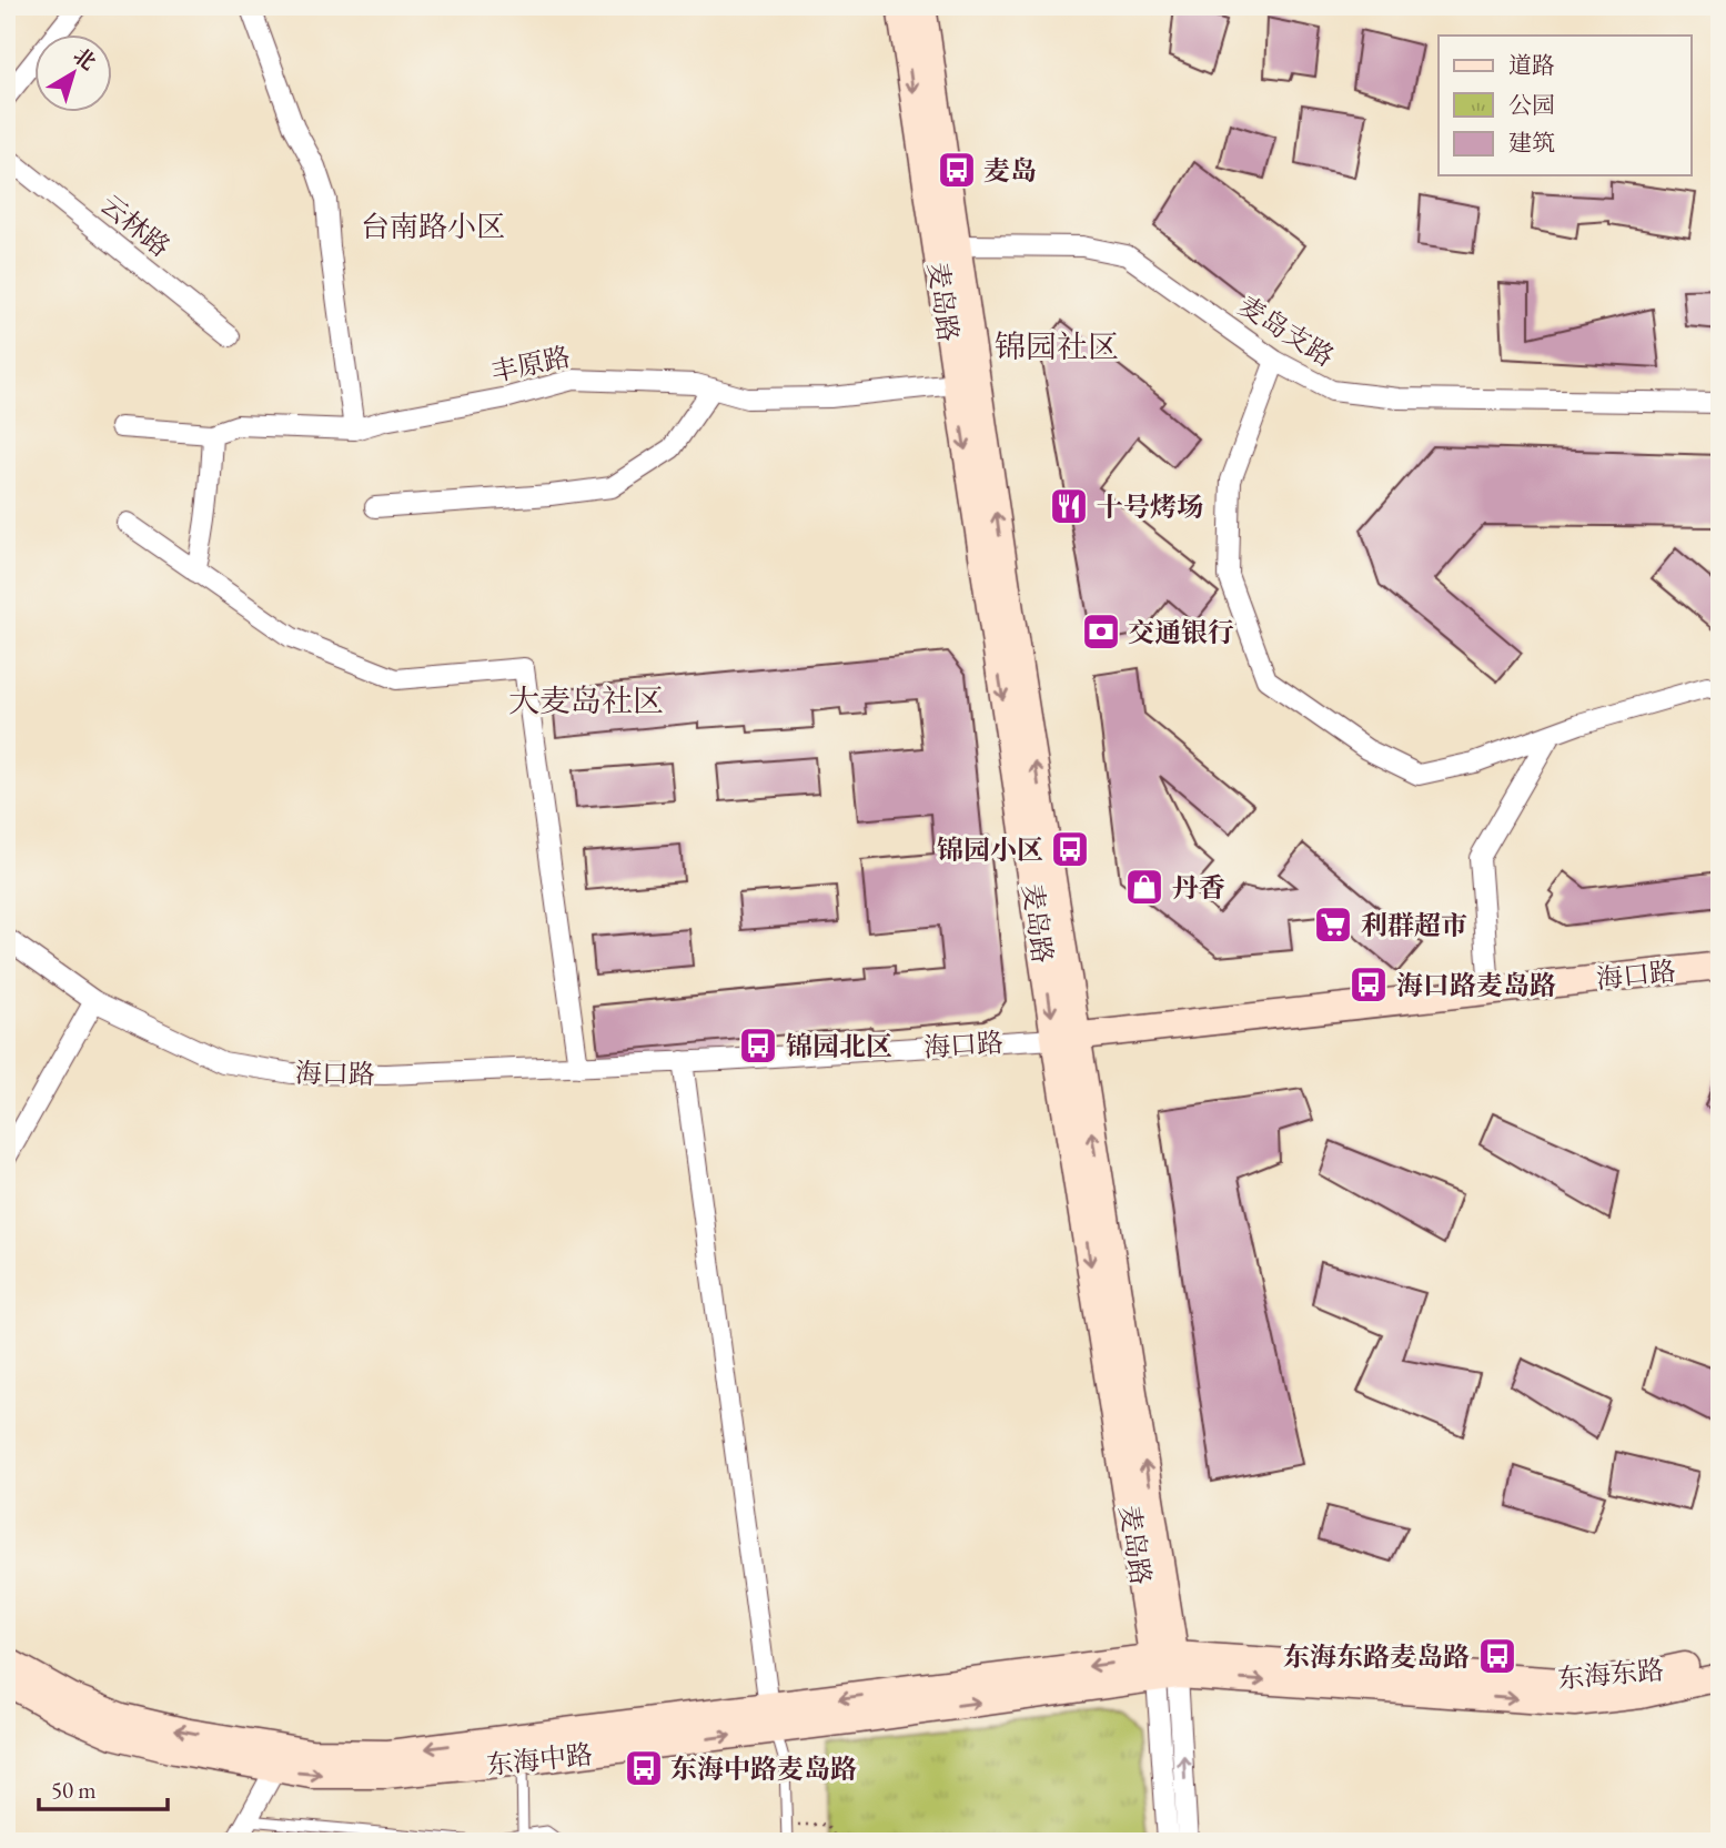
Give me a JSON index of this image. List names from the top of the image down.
{
  "streets": {
    "main road": [
      "麦岛路",
      "海口路",
      "东海东路",
      "东海中路"
    ],
    "street": ["云林路", "麦岛支路", "丰原路"]
  },
  "crossings": [
    ["麦岛路", "麦岛支路"],
    ["麦岛路", "丰原路"],
    ["麦岛路", "海口路"],
    ["麦岛路", "东海东路"],
    ["麦岛路", "东海中路"],
    ["东海东路", "东海中路"]
  ],
  "districts": ["台南路小区", "锦园社区", "大麦岛社区"],
  "places": {
    "bus stop": [
      "麦岛",
      "锦园小区",
      "海口路麦岛路",
      "锦园北区",
      "东海东路麦岛路",
      "东海中路麦岛路"
    ],
    "restaurant": ["十号烤场"],
    "bank": ["交通银行"],
    "shop": ["丹香"],
    "supermarket": ["利群超市"]
  },
  "legend": ["道路", "公园", "建筑"],
  "scale_bar": "50 m",
  "north": "top right"
}
